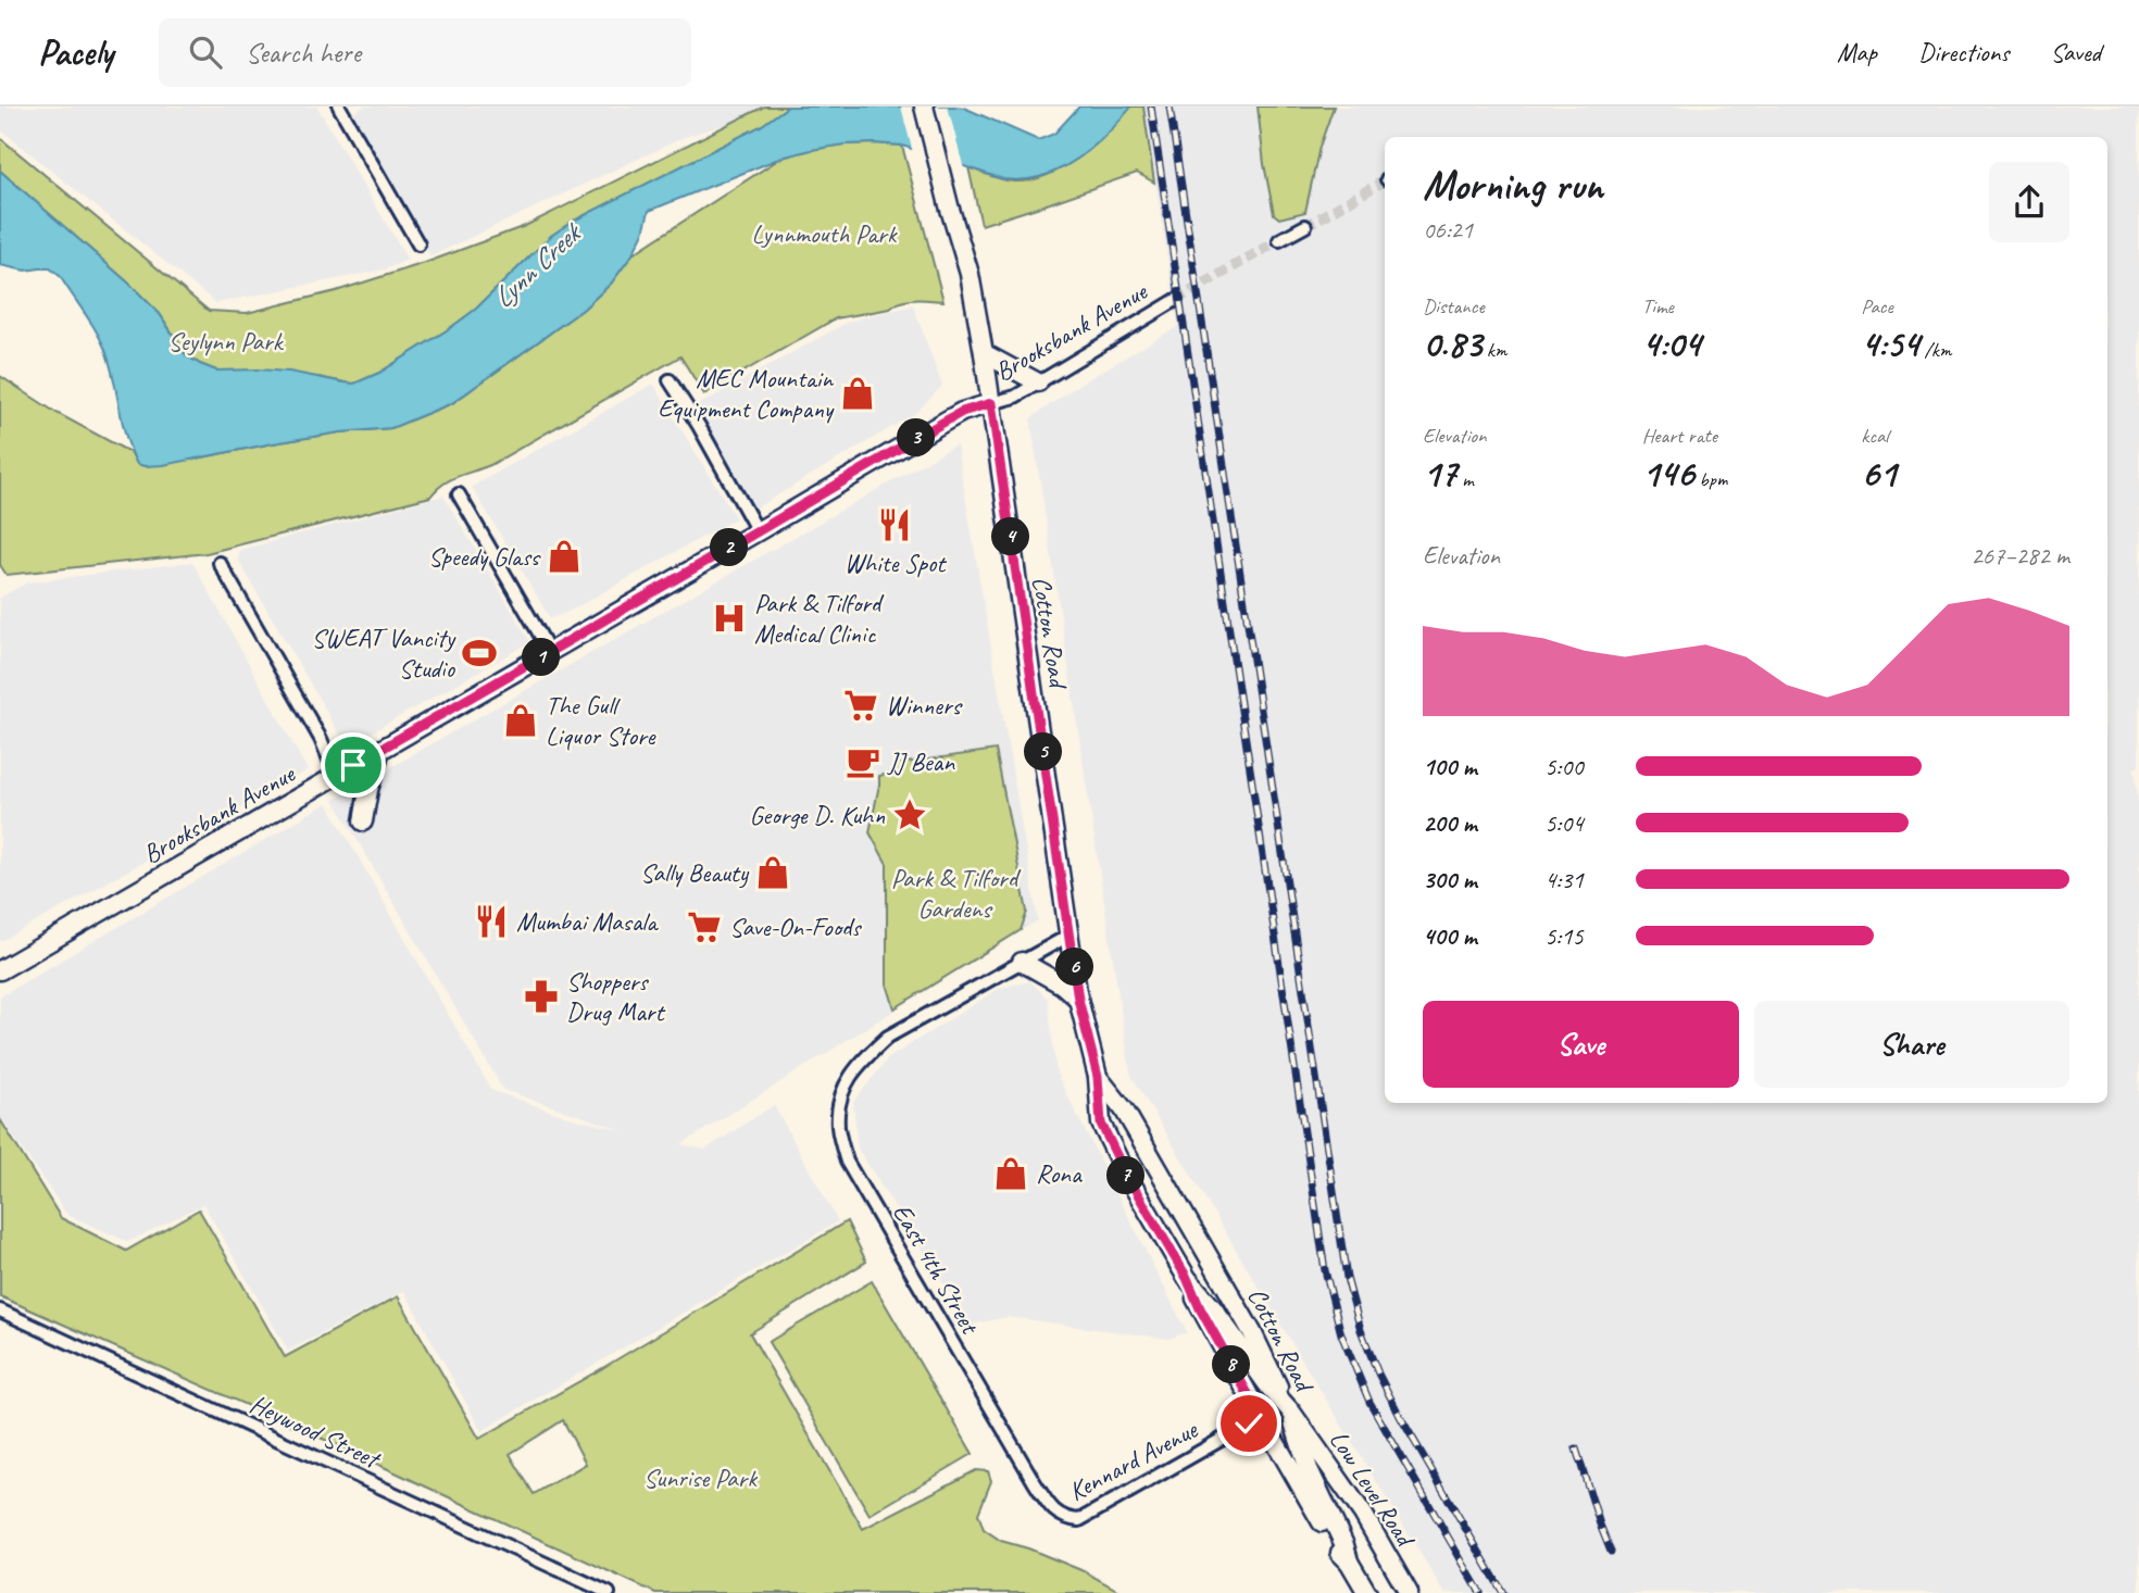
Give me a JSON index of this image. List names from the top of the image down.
{
  "streets": {
    "main road": ["Brooksbank Avenue", "Cotton Road", "Low Level Road"],
    "street": ["East 4th Street", "Heywood Street", "Kennard Avenue"]
  },
  "crossings": [
    ["Brooksbank Avenue", "Cotton Road"],
    ["Cotton Road", "East 4th Street"],
    ["Cotton Road", "Low Level Road"],
    ["East 4th Street", "Kennard Avenue"]
  ],
  "water": ["Lynn Creek"],
  "parks": [
    "Lynnmouth Park",
    "Seylynn Park",
    "Park & Tilford Gardens",
    "Sunrise Park"
  ],
  "places": {
    "shop": [
      "MEC Mountain Equipment Company",
      "Speedy Glass",
      "The Gull Liquor Store",
      "Sally Beauty",
      "Rona"
    ],
    "restaurant": ["White Spot", "Mumbai Masala"],
    "hospital": ["Park & Tilford Medical Clinic"],
    "sports": ["SWEAT Vancity Studio"],
    "supermarket": ["Winners", "Save-On-Foods"],
    "cafe": ["JJ Bean"],
    "place": ["George D. Kuhn"],
    "pharmacy": ["Shoppers Drug Mart"]
  },
  "page": {
    "header": "Pacely",
    "search": "Search here",
    "nav": ["Map", "Directions", "Saved"],
    "heading": ["Morning run", "06:21"],
    "stats": [
      ["Distance", "0.83 km"],
      ["Time", "4:04"],
      ["Pace", "4:54 /km"],
      ["Elevation", "17 m"],
      ["Heart rate", "146 bpm"],
      ["kcal", "61"]
    ],
    "pins": [
      "3",
      "4",
      "2",
      "1",
      "5",
      "6",
      "7",
      "8"
    ],
    "chart": ["Elevation", "267–282 m"],
    "list": [
      {
        "name": "100 m",
        "note": "5:00"
      },
      {
        "name": "200 m",
        "note": "5:04"
      },
      {
        "name": "300 m",
        "note": "4:31"
      },
      {
        "name": "400 m",
        "note": "5:15"
      }
    ],
    "buttons": ["Save", "Share"]
  }
}
